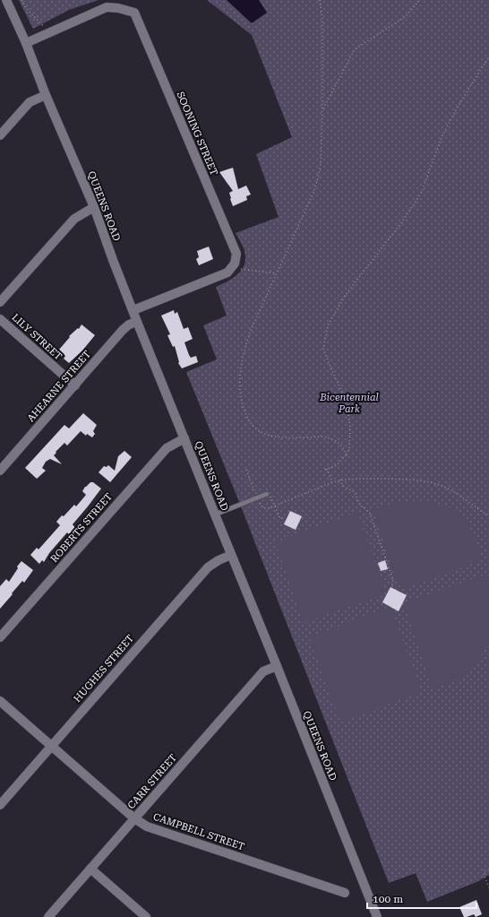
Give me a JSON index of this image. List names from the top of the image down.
{
  "streets": {
    "street": [
      "SOONING STREET",
      "QUEENS ROAD",
      "LILY STREET",
      "AHEARNE STREET",
      "ROBERTS STREET",
      "HUGHES STREET",
      "CARR STREET",
      "CAMPBELL STREET"
    ]
  },
  "crossings": [
    ["QUEENS ROAD", "AHEARNE STREET"],
    ["QUEENS ROAD", "ROBERTS STREET"],
    ["QUEENS ROAD", "HUGHES STREET"],
    ["QUEENS ROAD", "CARR STREET"],
    ["LILY STREET", "AHEARNE STREET"],
    ["HUGHES STREET", "CAMPBELL STREET"],
    ["CARR STREET", "CAMPBELL STREET"]
  ],
  "parks": ["Bicentennial Park"],
  "scale_bar": "100 m"
}
